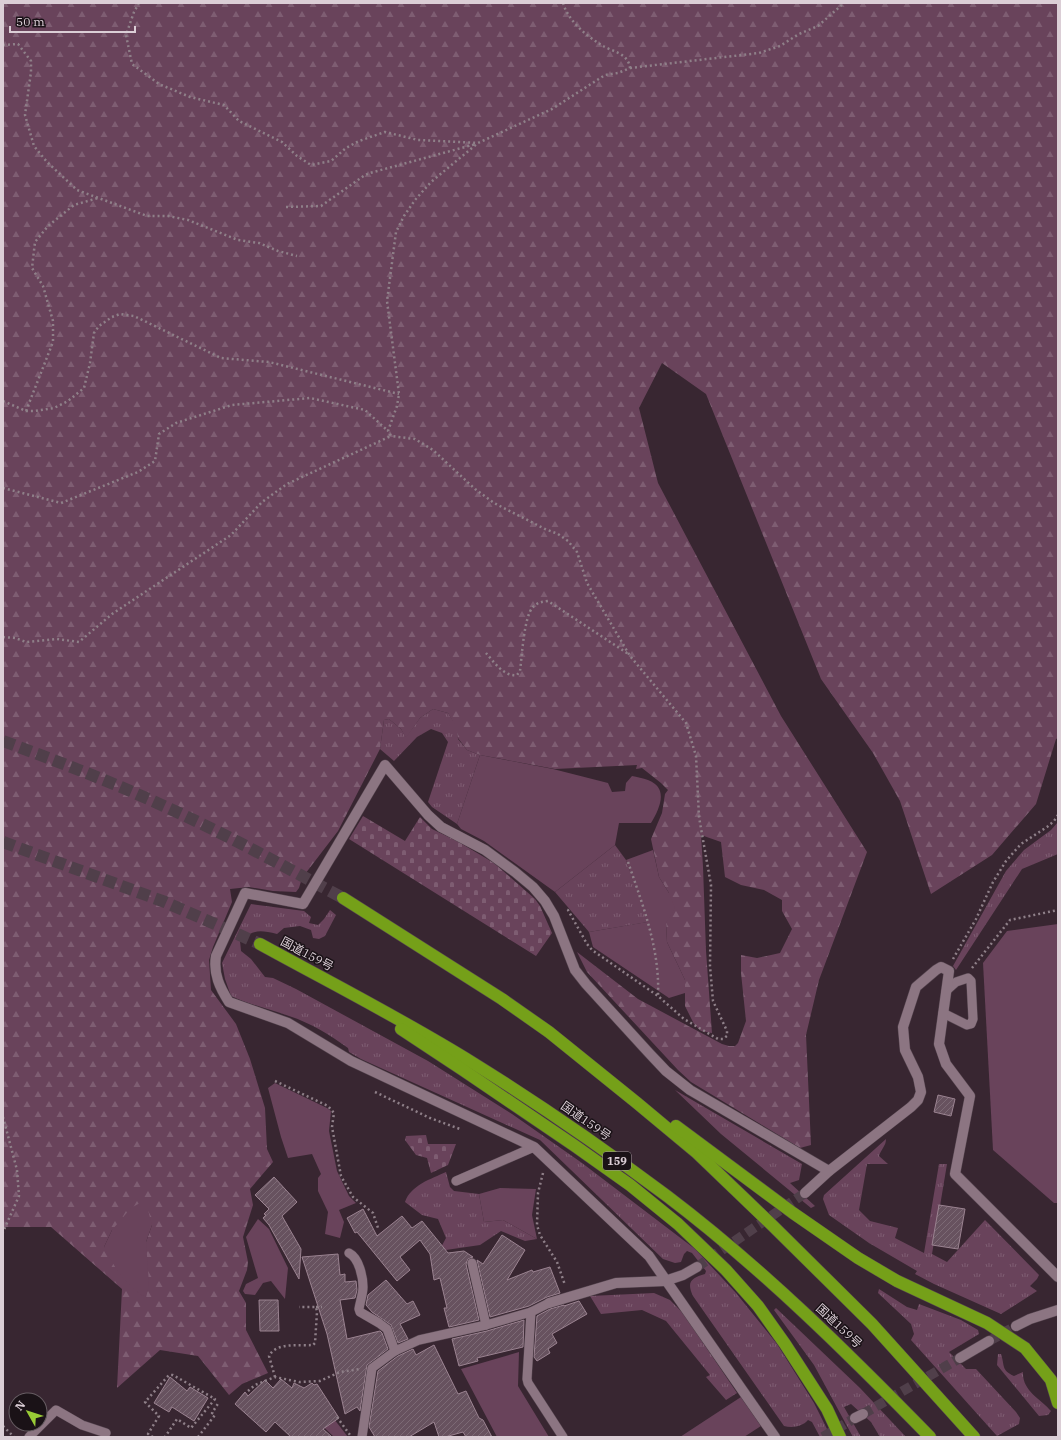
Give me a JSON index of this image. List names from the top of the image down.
{
  "streets": {
    "highway": ["国道159号", "159"]
  },
  "crossings": [
    ["国道159号", "159"]
  ],
  "scale_bar": "50 m",
  "north": "top left"
}
